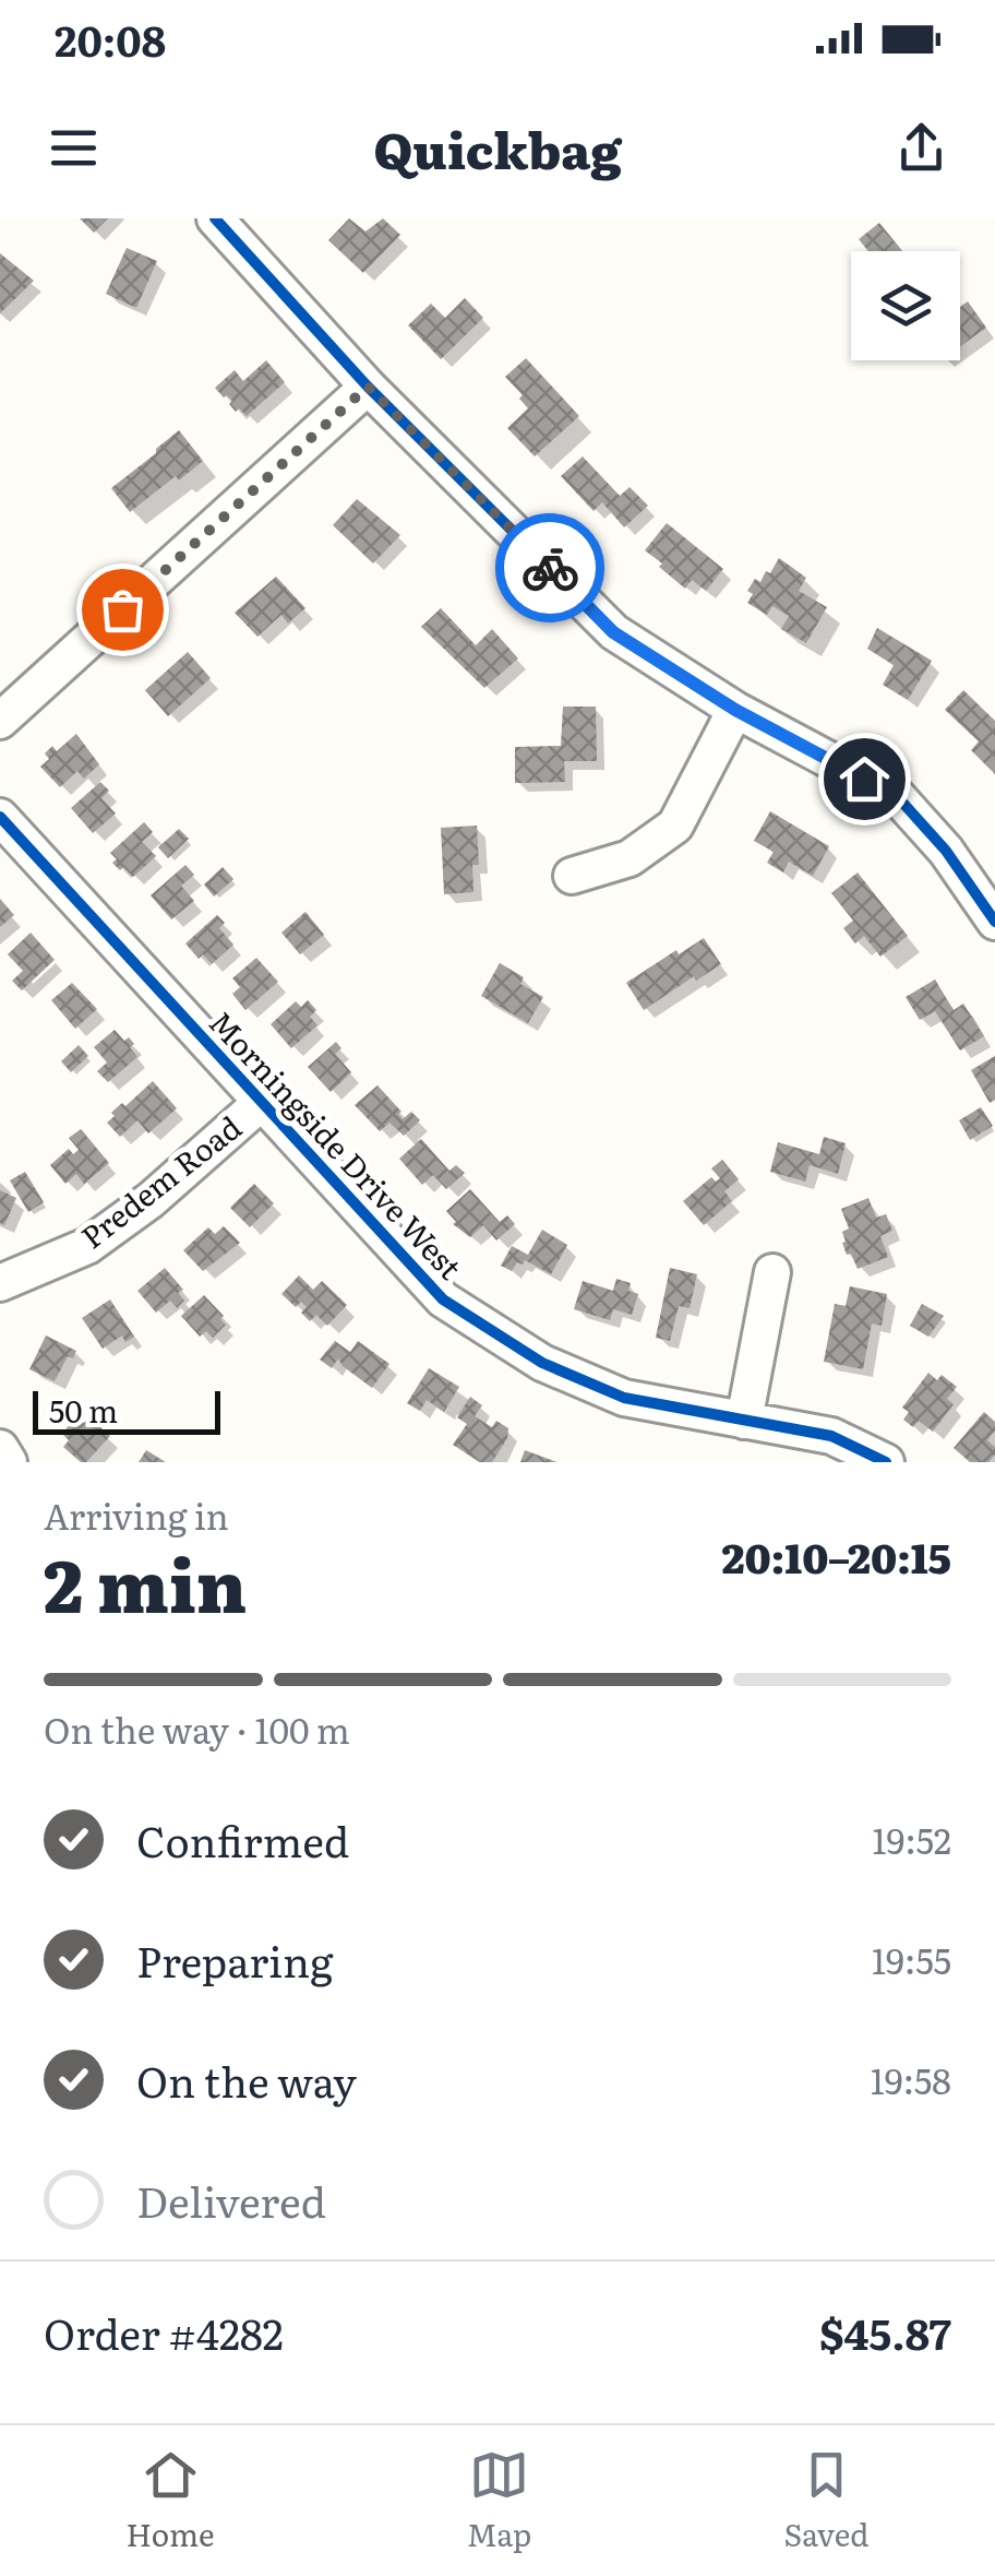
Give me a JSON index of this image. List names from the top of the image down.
{
  "streets": {
    "street": ["Morningside Drive West", "Predem Road"]
  },
  "crossings": [
    ["Morningside Drive West", "Predem Road"]
  ],
  "scale_bar": "50 m",
  "page": {
    "status": "20:08",
    "header": "Quickbag",
    "scale": "50 m",
    "heading": ["2 min", "Arriving in", "20:10–20:15"],
    "panel": ["Order #4282", "$45.87"],
    "bar": "On the way · 100 m",
    "list": [
      ["Confirmed", "19:52"],
      ["Preparing", "19:55"],
      ["On the way", "19:58"],
      "Delivered"
    ],
    "tabs": ["Home", "Map", "Saved"]
  }
}
